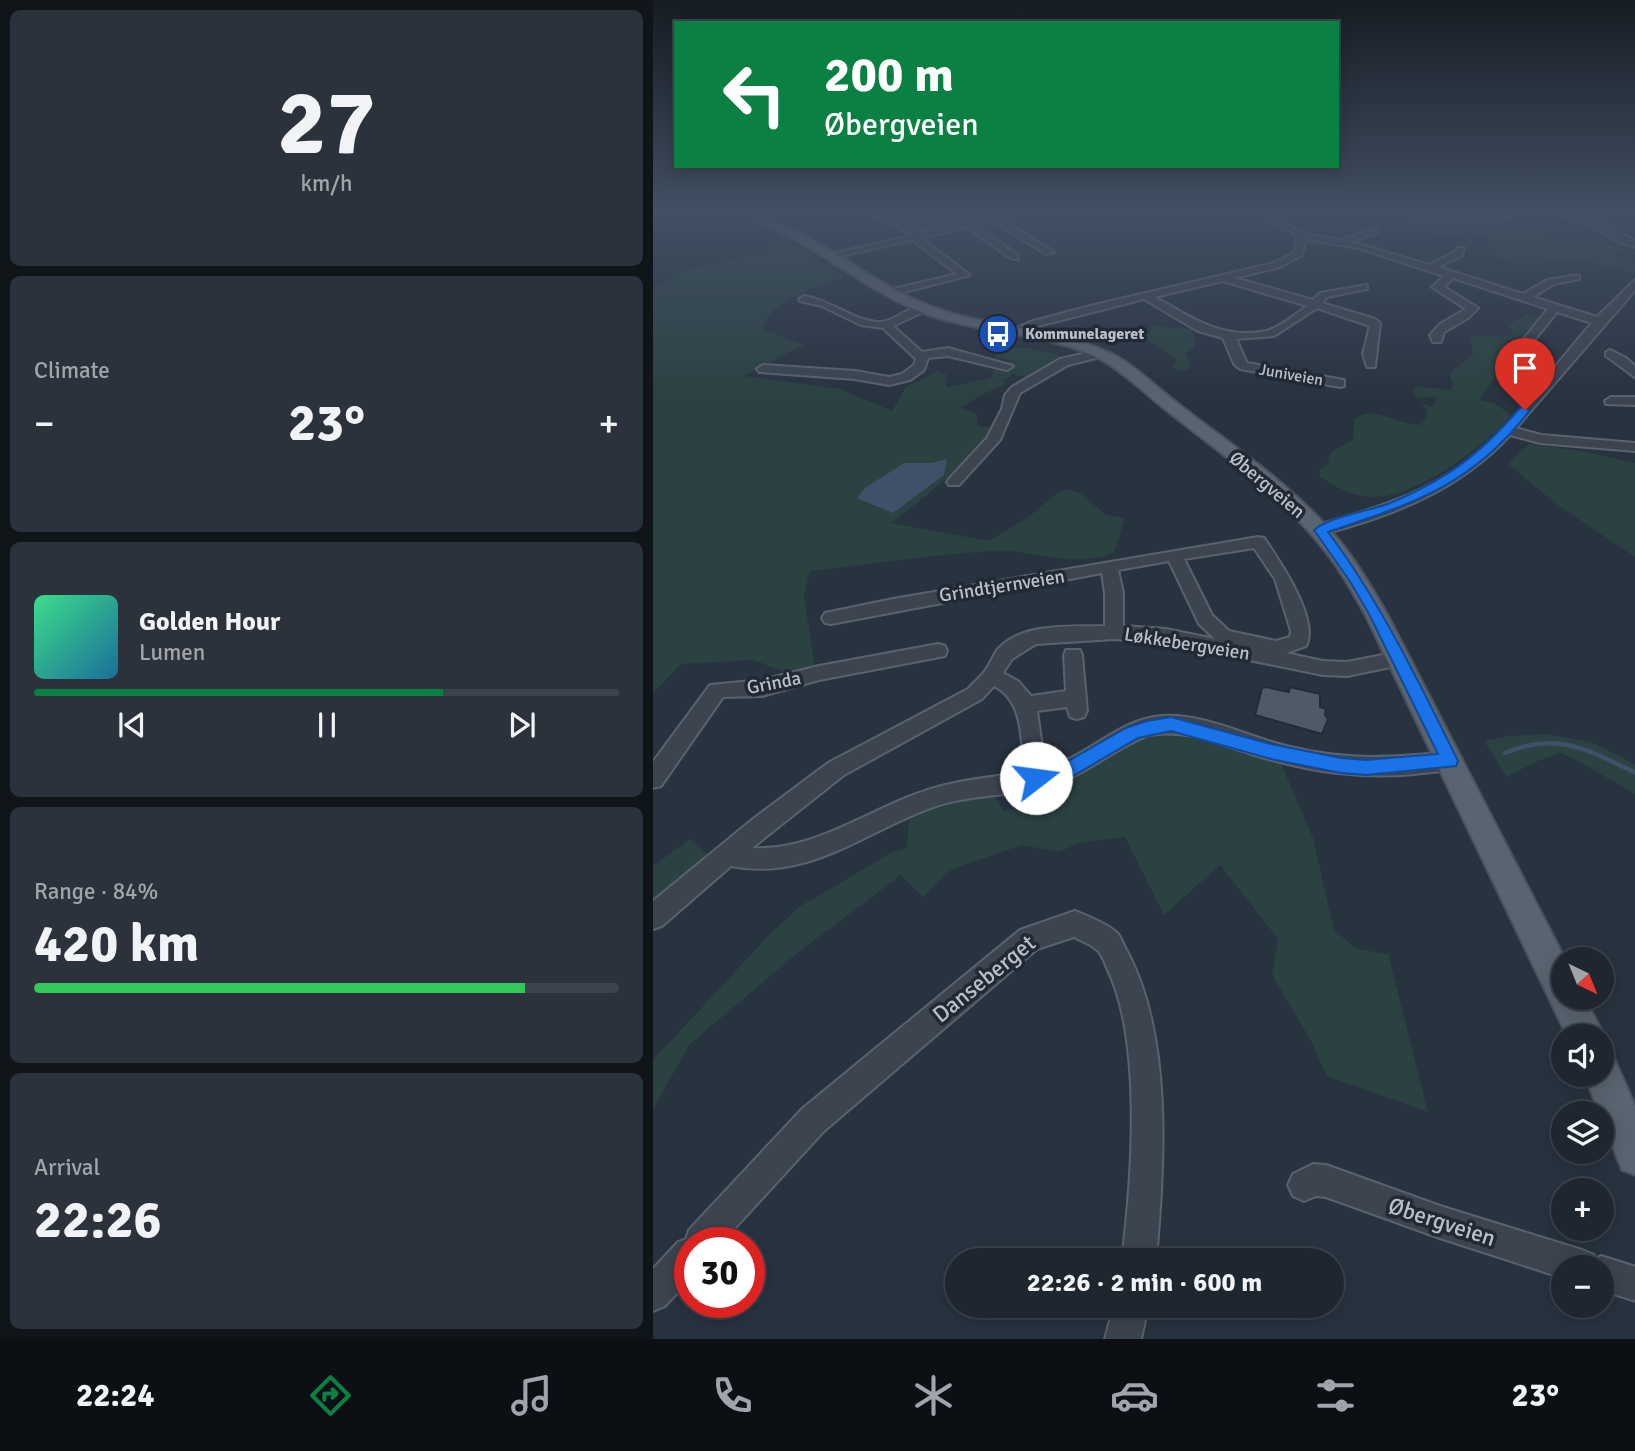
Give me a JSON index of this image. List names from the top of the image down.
{
  "streets": {
    "main road": ["Øbergveien"],
    "street": [
      "Juniveien",
      "Grindtjernveien",
      "Løkkebergveien",
      "Grinda",
      "Danseberget"
    ]
  },
  "crossings": [
    ["Øbergveien", "Løkkebergveien"]
  ],
  "places": {
    "bus stop": ["Kommunelageret"]
  },
  "north": "bottom right",
  "page": {
    "tile": [
      ["27", "km/h"],
      "Climate",
      ["Range · 84%", "420 km"],
      ["Arrival", "22:26"]
    ],
    "turn": ["200 m", "Øbergveien"],
    "heat": ["−", "23°", "+"],
    "song": ["Golden Hour", "Lumen"],
    "map_buttons": ["+", "−"],
    "limit": "30",
    "trip": "22:26 · 2 min · 600 m",
    "tabs": ["22:24", "23°"]
  }
}
